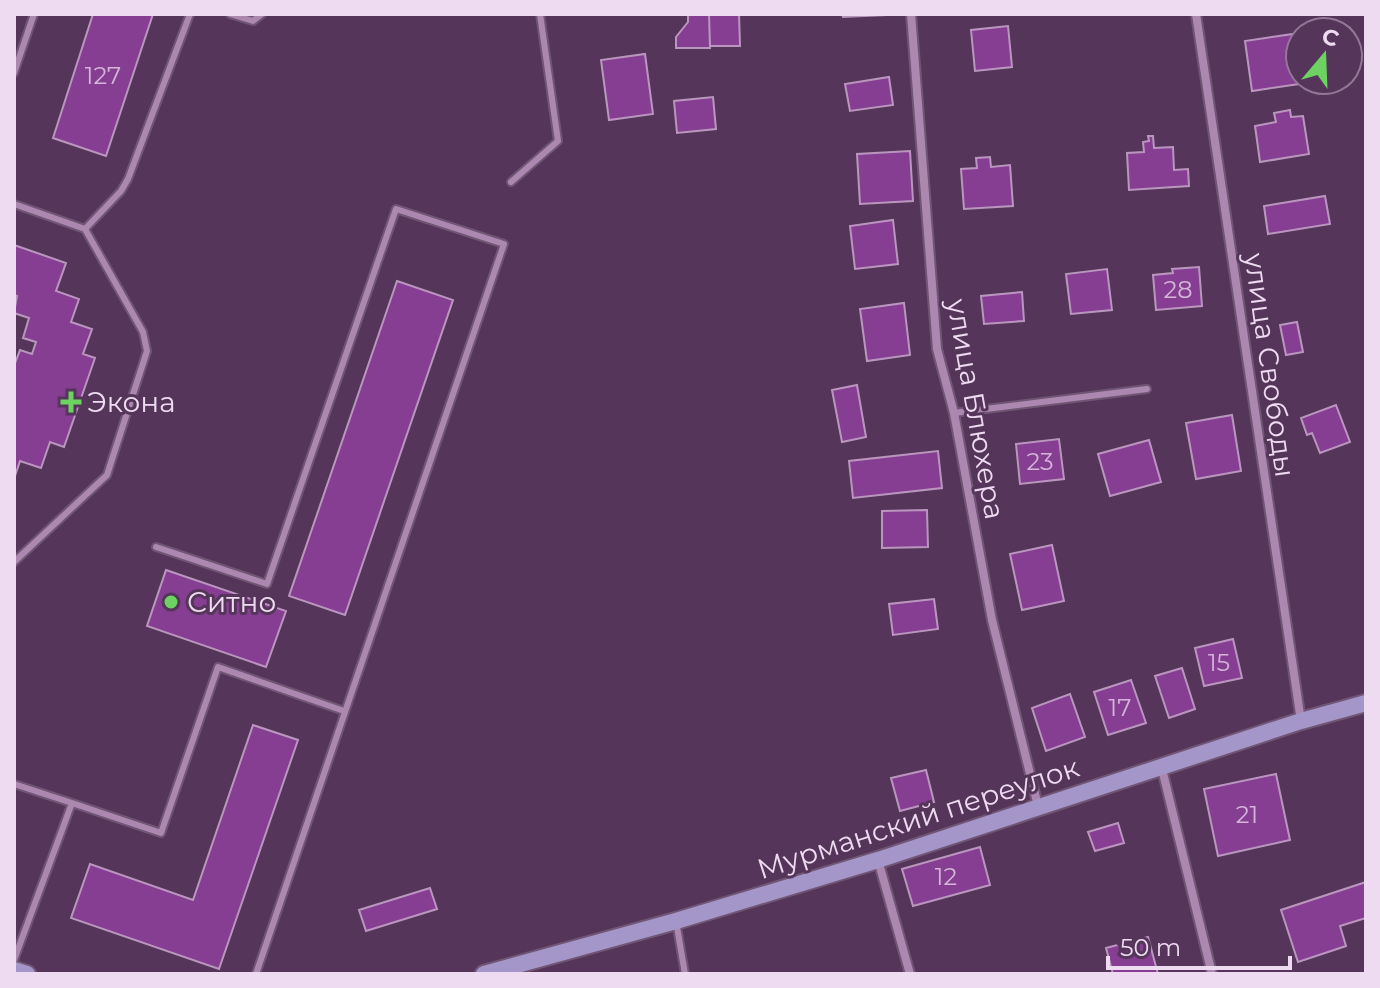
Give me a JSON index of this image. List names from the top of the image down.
{
  "streets": {
    "street": ["улица Свободы", "улица Блюхера", "Мурманский переулок"]
  },
  "crossings": [
    ["улица Свободы", "Мурманский переулок"],
    ["улица Блюхера", "Мурманский переулок"]
  ],
  "places": {
    "health": ["Экона"],
    "other": ["Ситно"]
  },
  "house_numbers": [
    "127",
    "28",
    "23",
    "15",
    "17",
    "21",
    "12"
  ],
  "scale_bar": "50 m",
  "north": "top"
}
